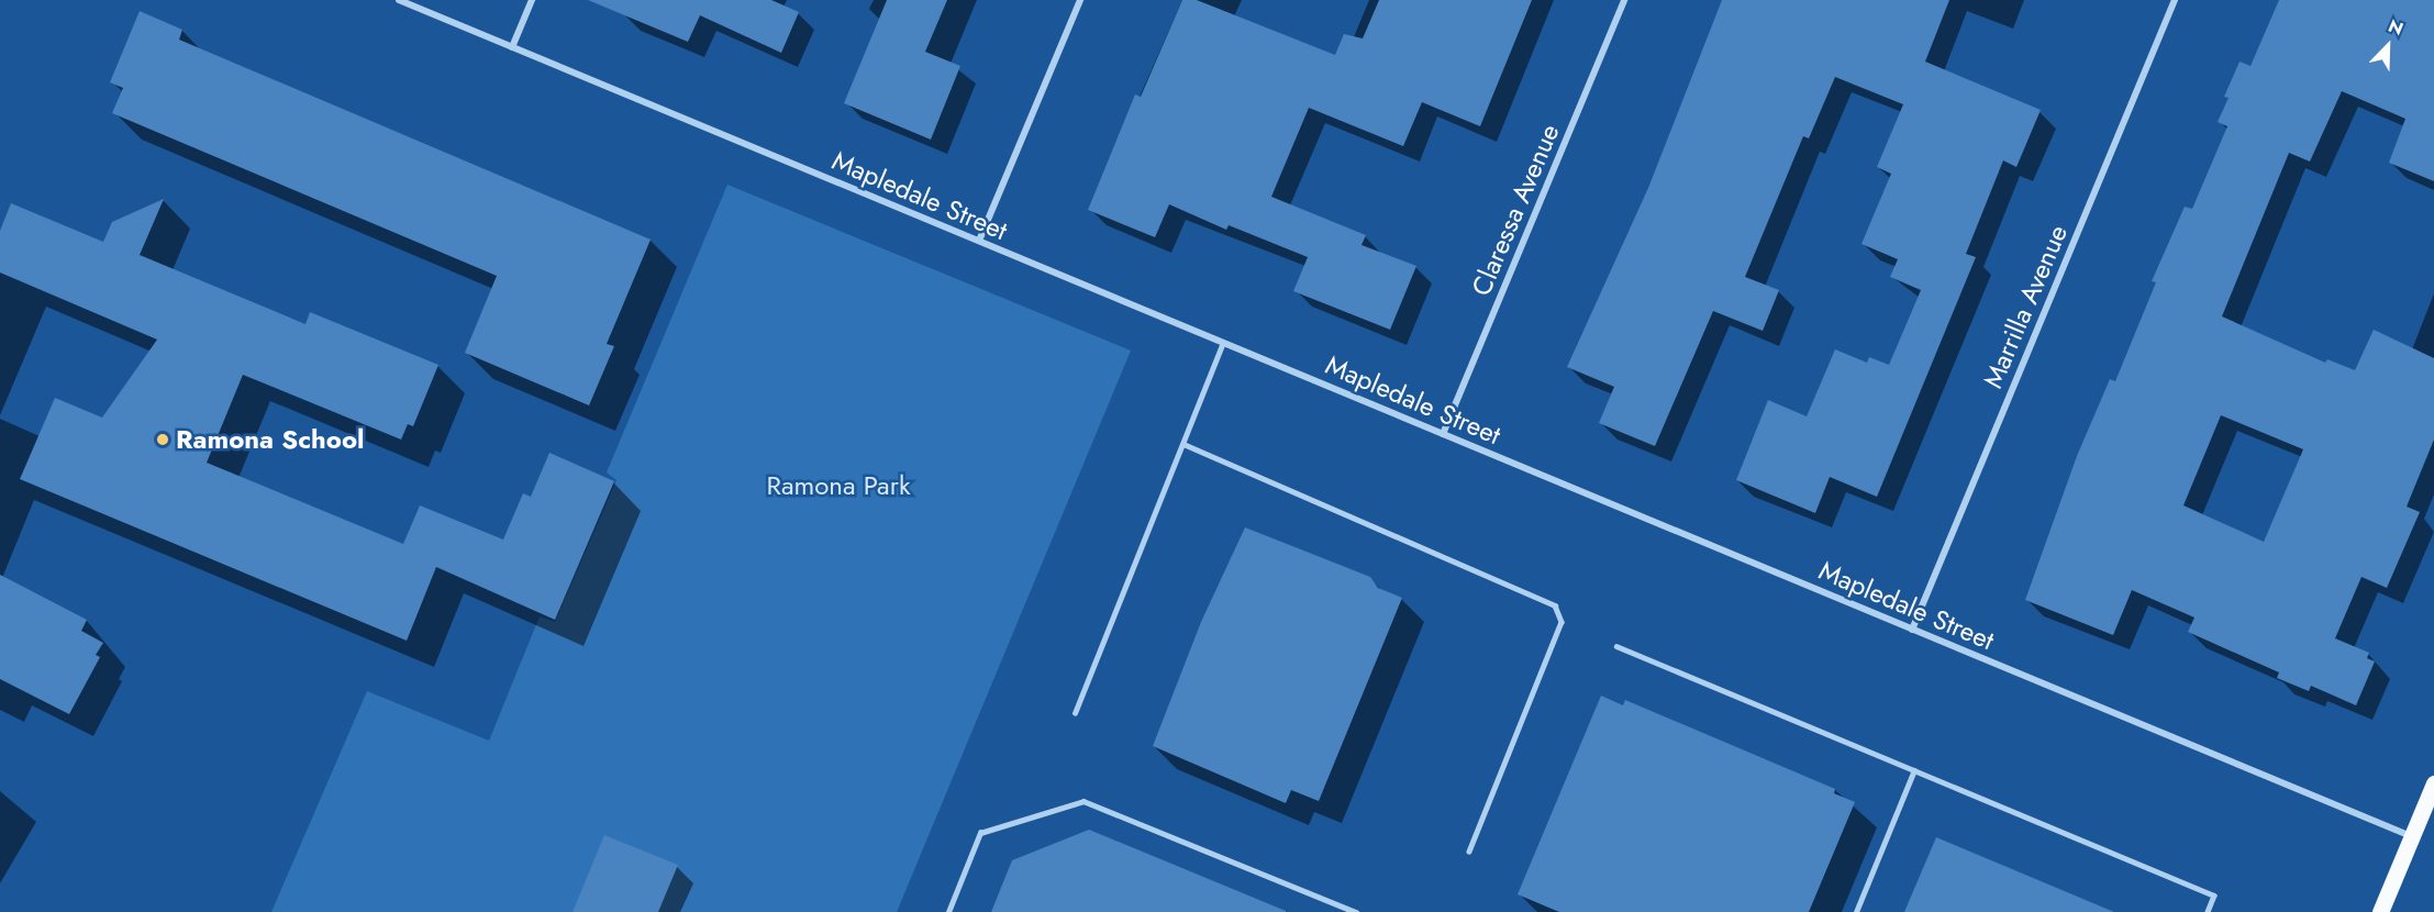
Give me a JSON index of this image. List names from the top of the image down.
{
  "streets": {
    "street": ["Mapledale Street", "Claressa Avenue", "Marrilla Avenue"]
  },
  "crossings": [
    ["Mapledale Street", "Claressa Avenue"],
    ["Mapledale Street", "Marrilla Avenue"]
  ],
  "parks": ["Ramona Park"],
  "places": ["Ramona School"],
  "north": "top right"
}
